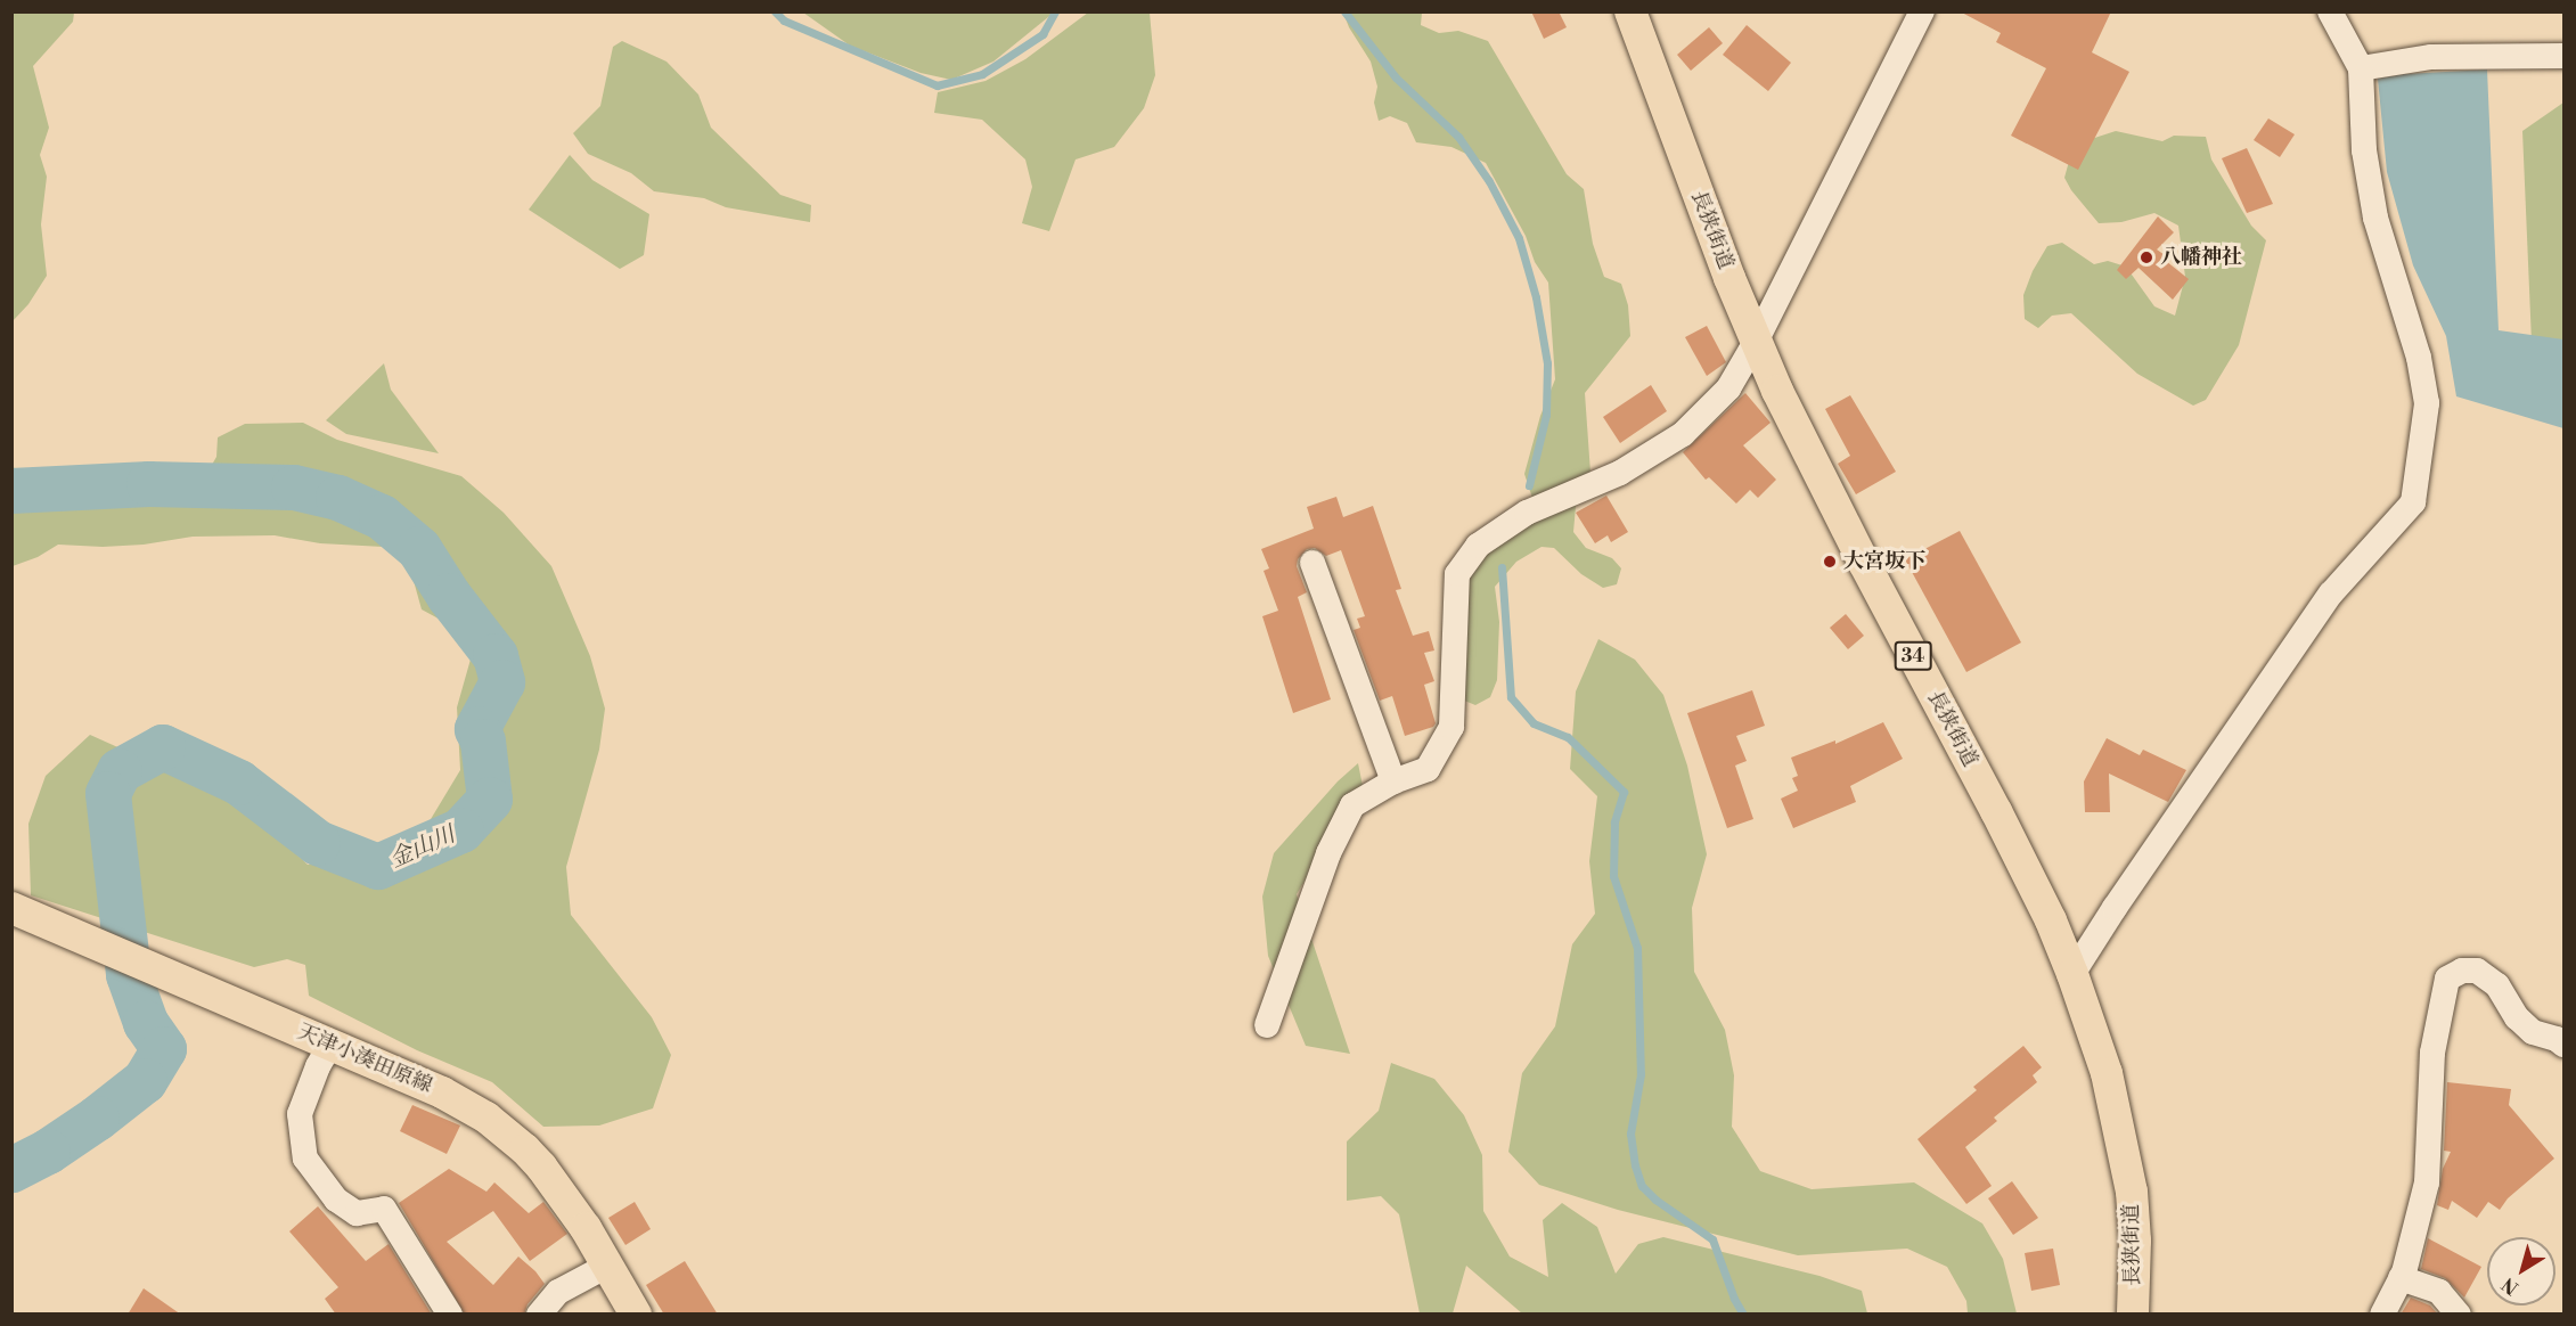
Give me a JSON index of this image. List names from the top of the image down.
{
  "streets": {
    "main road": ["長狭街道", "34", "天津小湊田原線"]
  },
  "water": ["金山川"],
  "places": ["八幡神社", "大宮坂下"],
  "north": "bottom left"
}
